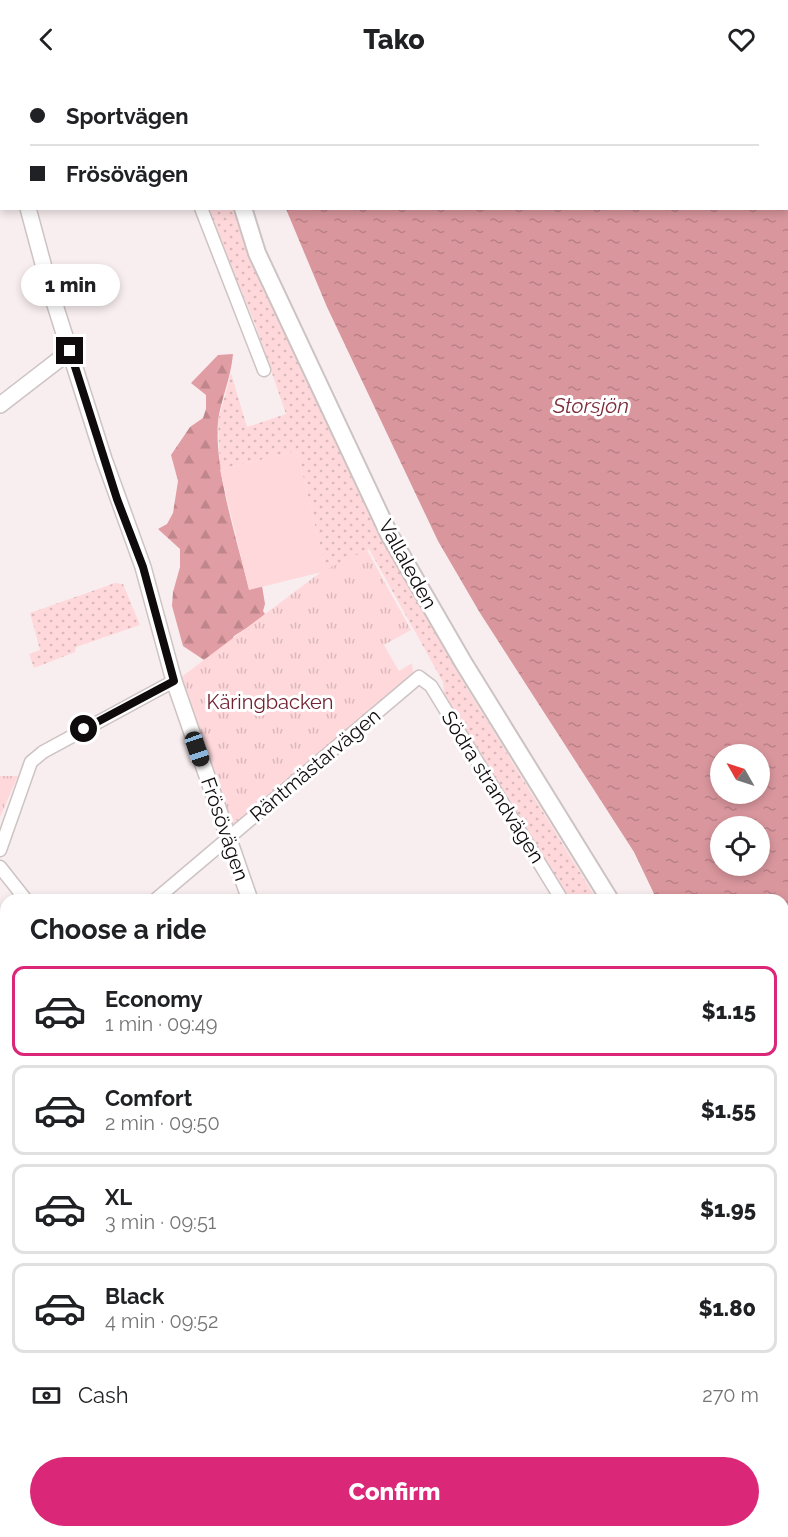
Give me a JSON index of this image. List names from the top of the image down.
{
  "streets": {
    "main road": ["Vallaleden"],
    "street": ["Räntmästarvägen", "Södra strandvägen", "Frösövägen"]
  },
  "crossings": [
    ["Räntmästarvägen", "Södra strandvägen"],
    ["Räntmästarvägen", "Frösövägen"]
  ],
  "water": ["Storsjön"],
  "parks": ["Käringbacken"],
  "north": "top left",
  "page": {
    "header": "Tako",
    "banner": ["Sportvägen", "Frösövägen"],
    "bubble": "1 min",
    "heading": "Choose a ride",
    "list": [
      {
        "name": "Economy",
        "note": "1 min · 09:49",
        "value": "$1.15"
      },
      {
        "name": "Comfort",
        "note": "2 min · 09:50",
        "value": "$1.55"
      },
      {
        "name": "XL",
        "note": "3 min · 09:51",
        "value": "$1.95"
      },
      {
        "name": "Black",
        "note": "4 min · 09:52",
        "value": "$1.80"
      }
    ],
    "pay": ["Cash", "270 m"],
    "buttons": "Confirm"
  }
}
